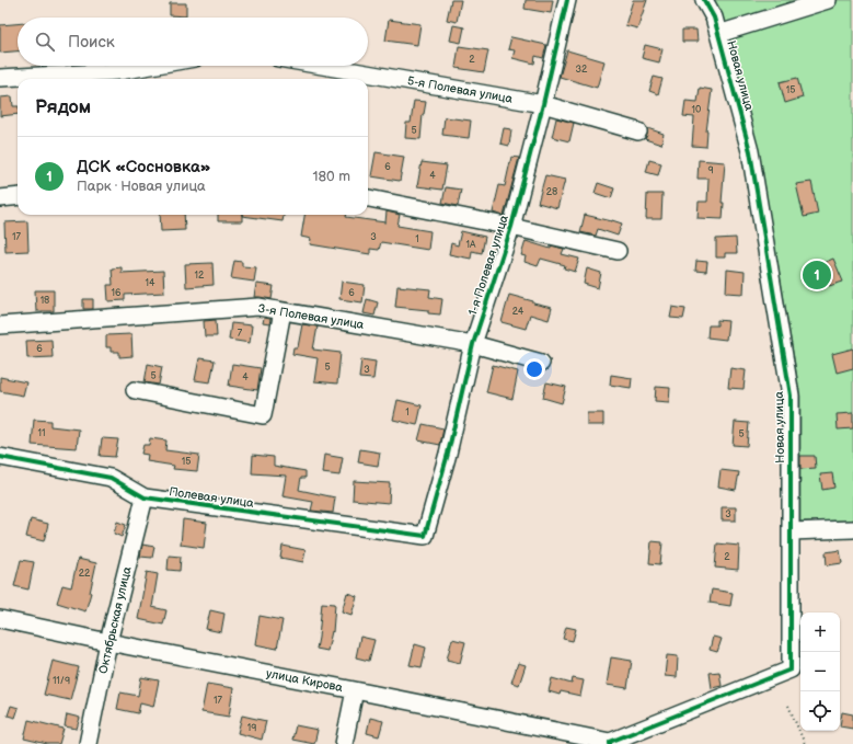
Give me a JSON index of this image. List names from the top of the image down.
{
  "streets": {
    "street": [
      "Новая улица",
      "5-я Полевая улица",
      "1-я Полевая улица",
      "3-я Полевая улица",
      "Полевая улица",
      "Октябрьская улица",
      "улица Кирова"
    ]
  },
  "crossings": [
    ["Новая улица", "улица Кирова"],
    ["5-я Полевая улица", "1-я Полевая улица"],
    ["1-я Полевая улица", "3-я Полевая улица"],
    ["1-я Полевая улица", "Полевая улица"],
    ["Полевая улица", "Октябрьская улица"],
    ["Октябрьская улица", "улица Кирова"]
  ],
  "house_numbers": [
    "2",
    "32",
    "15",
    "10",
    "5",
    "6",
    "9",
    "4",
    "28",
    "17",
    "3",
    "1",
    "1А",
    "12",
    "14",
    "16",
    "6",
    "18",
    "24",
    "7",
    "6",
    "5",
    "3",
    "5",
    "4",
    "1",
    "11",
    "5",
    "15",
    "3",
    "2",
    "22",
    "11/9",
    "17",
    "19"
  ],
  "page": {
    "search": "Поиск",
    "heading": "Рядом",
    "list": [
      {
        "mark": "1",
        "name": "ДСК «Сосновка»",
        "note": "Парк · Новая улица",
        "value": "180 m"
      }
    ],
    "pins": "1",
    "map_buttons": ["+", "−"]
  }
}
